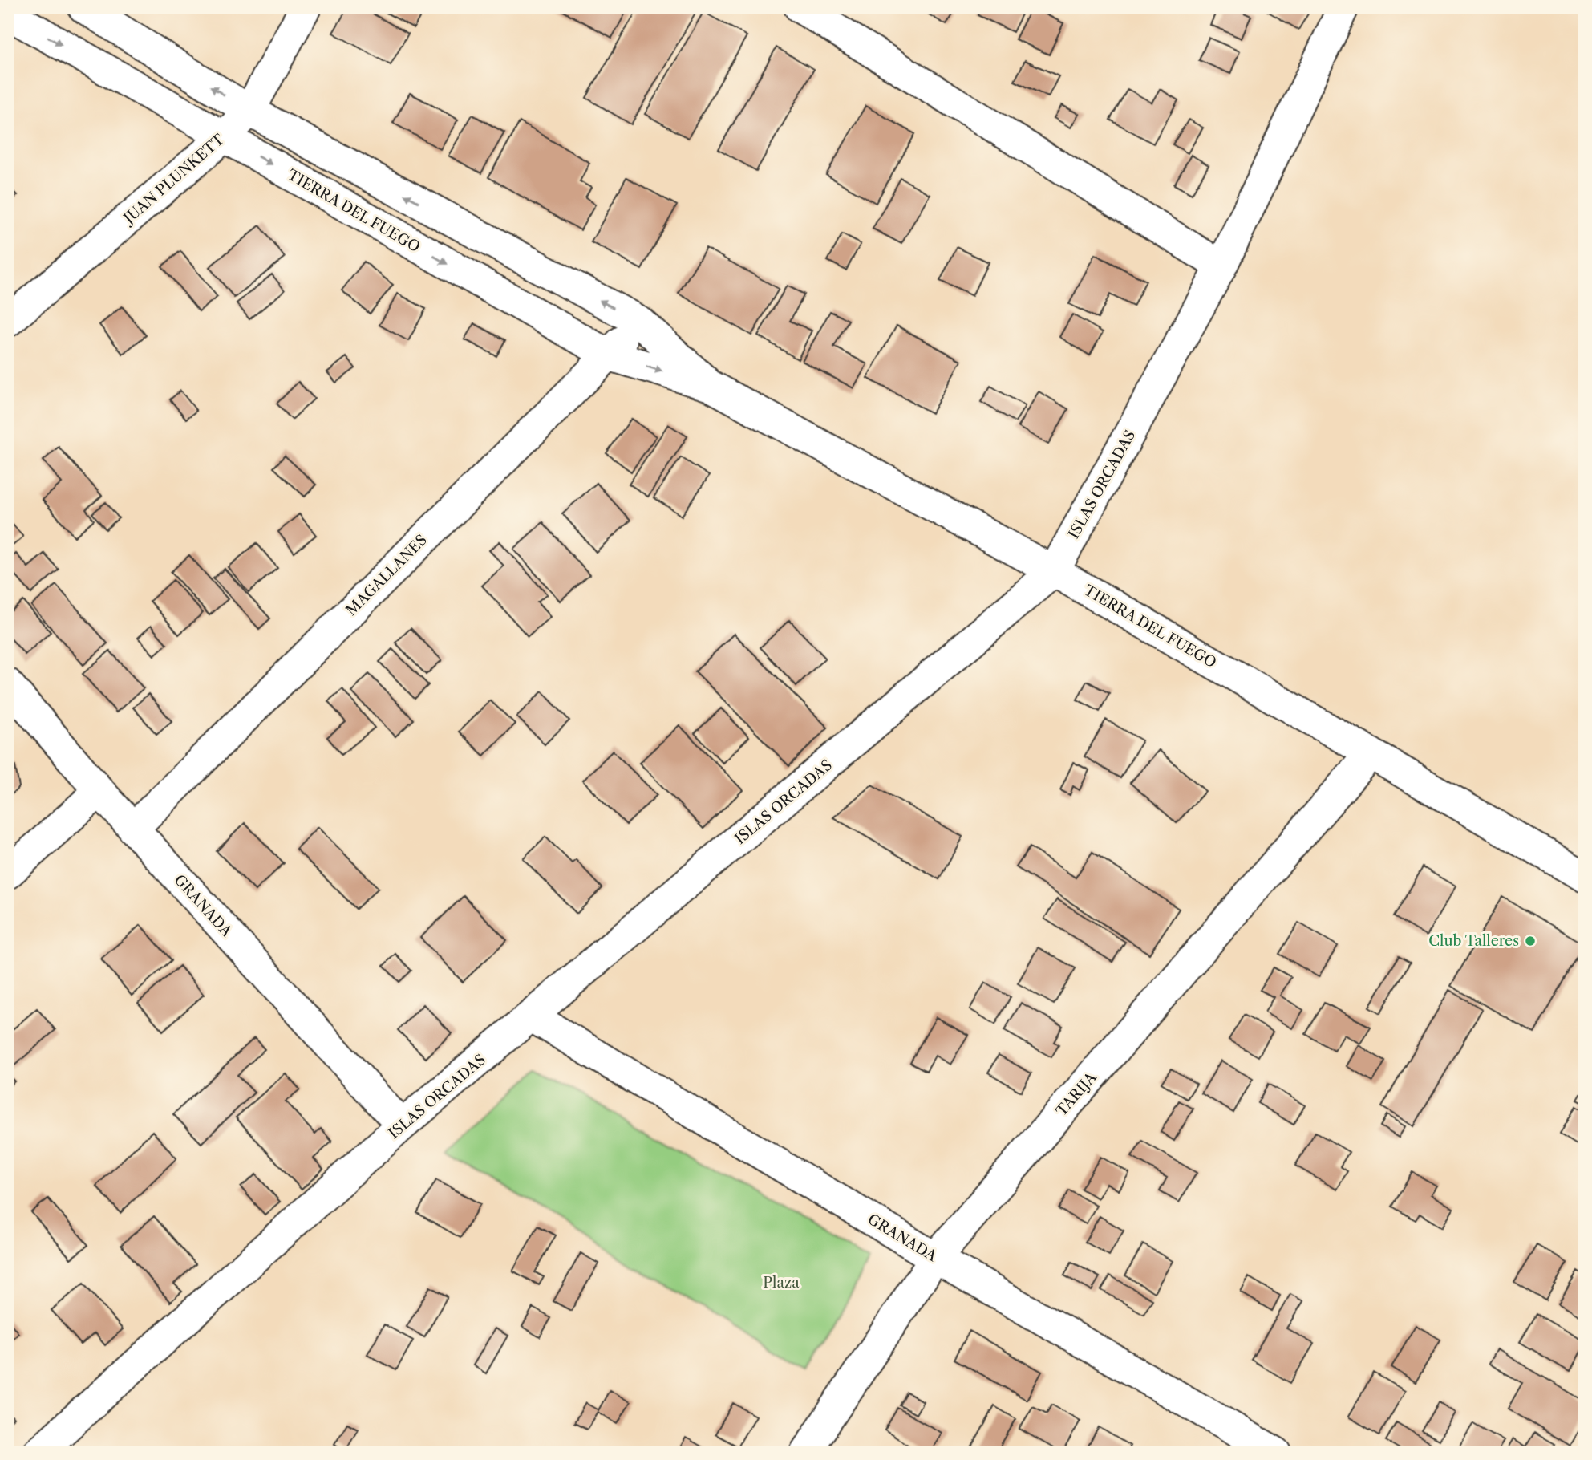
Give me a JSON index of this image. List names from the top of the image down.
{
  "streets": {
    "street": [
      "JUAN PLUNKETT",
      "TIERRA DEL FUEGO",
      "ISLAS ORCADAS",
      "MAGALLANES",
      "GRANADA",
      "TARIJA"
    ]
  },
  "crossings": [
    ["JUAN PLUNKETT", "TIERRA DEL FUEGO"],
    ["TIERRA DEL FUEGO", "ISLAS ORCADAS"],
    ["TIERRA DEL FUEGO", "MAGALLANES"],
    ["TIERRA DEL FUEGO", "TARIJA"],
    ["ISLAS ORCADAS", "GRANADA"],
    ["MAGALLANES", "GRANADA"],
    ["GRANADA", "TARIJA"]
  ],
  "parks": ["Plaza"],
  "places": ["Club Talleres"]
}
